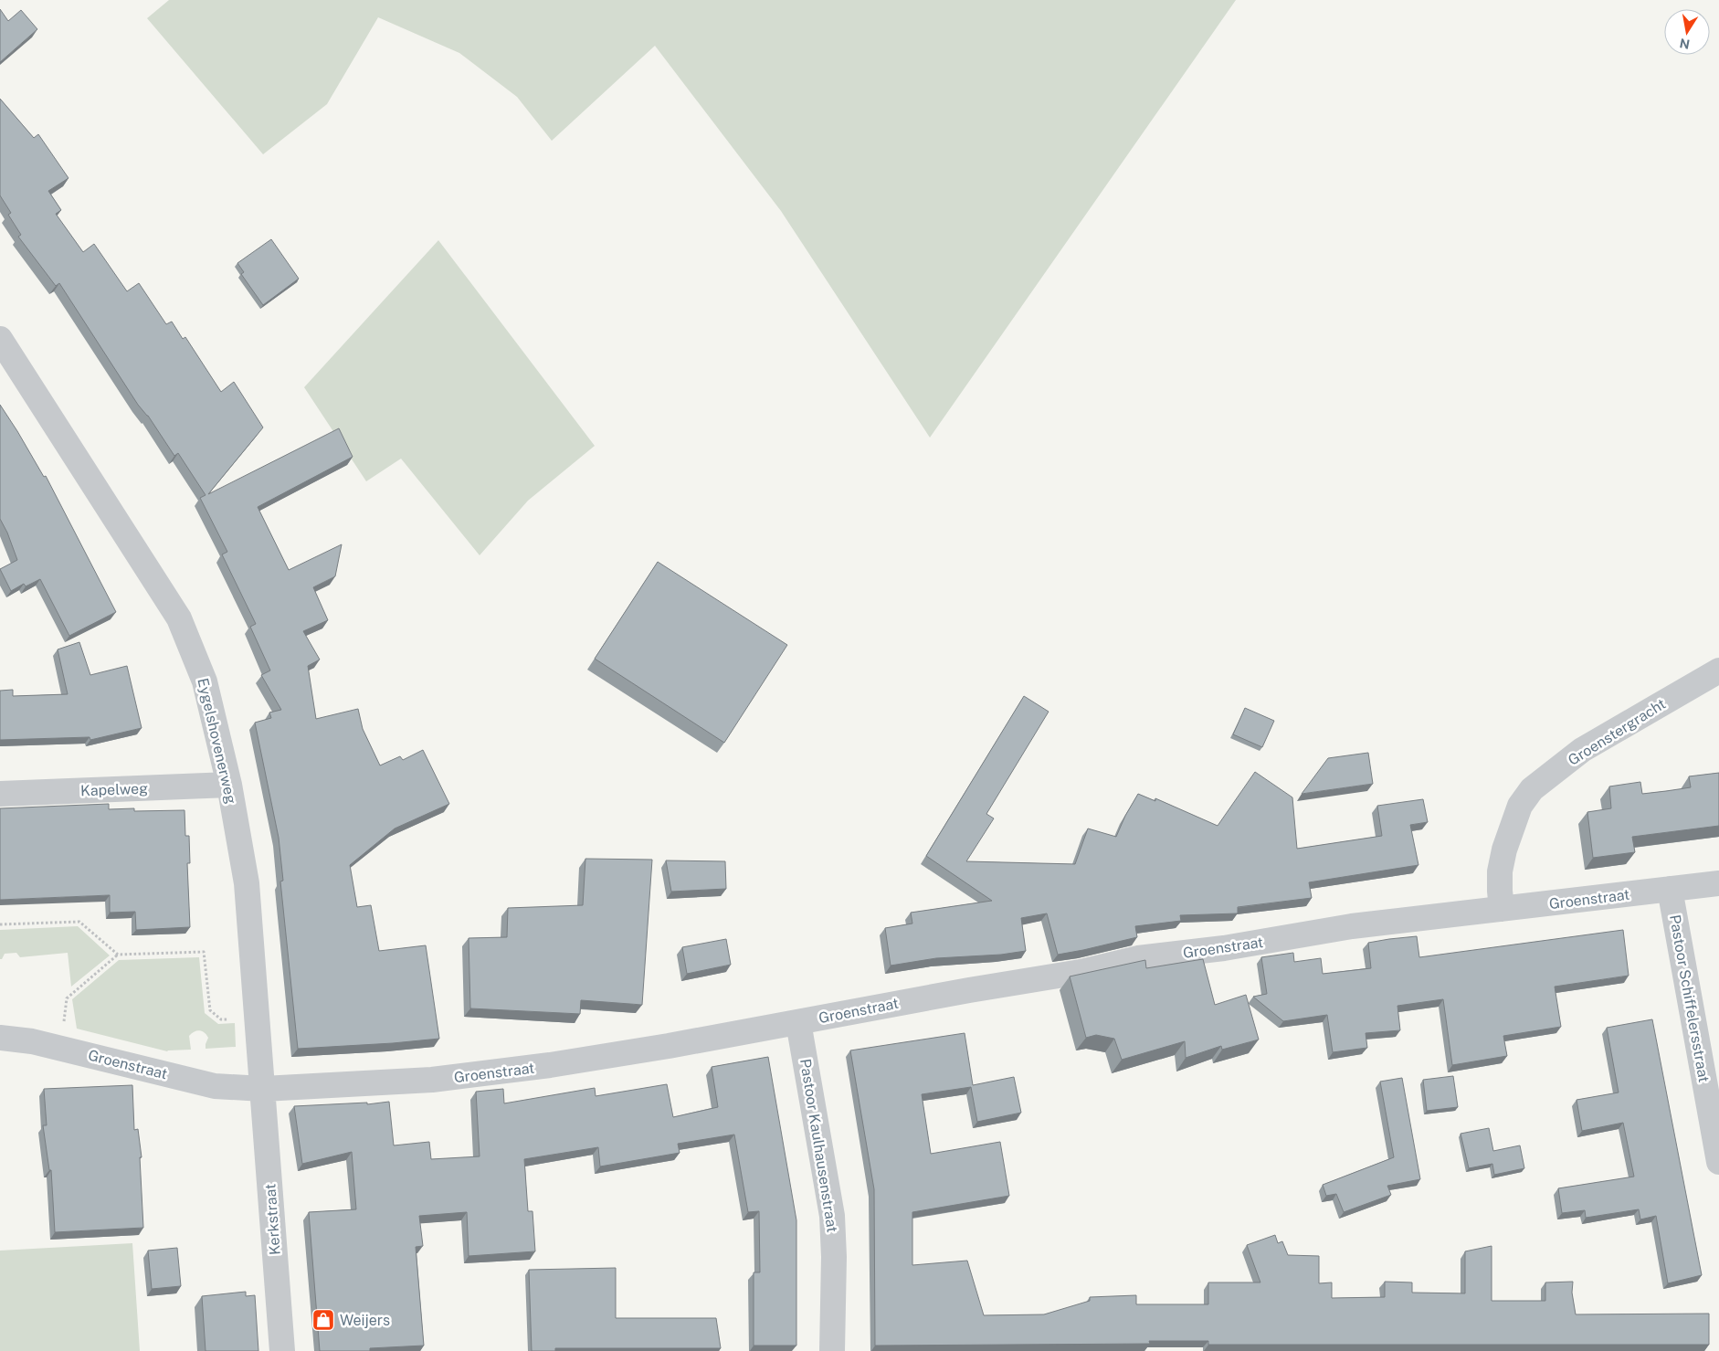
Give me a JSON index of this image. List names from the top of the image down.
{
  "streets": {
    "street": [
      "Groenstergracht",
      "Eygelshovenerweg",
      "Kapelweg",
      "Groenstraat",
      "Pastoor Schiffelersstraat",
      "Pastoor Kaulhausenstraat",
      "Kerkstraat"
    ]
  },
  "crossings": [
    ["Groenstergracht", "Groenstraat"],
    ["Eygelshovenerweg", "Kapelweg"],
    ["Eygelshovenerweg", "Groenstraat"],
    ["Eygelshovenerweg", "Kerkstraat"],
    ["Groenstraat", "Pastoor Schiffelersstraat"],
    ["Groenstraat", "Pastoor Kaulhausenstraat"],
    ["Groenstraat", "Kerkstraat"]
  ],
  "places": {
    "shop": ["Weijers"]
  },
  "north": "bottom"
}
